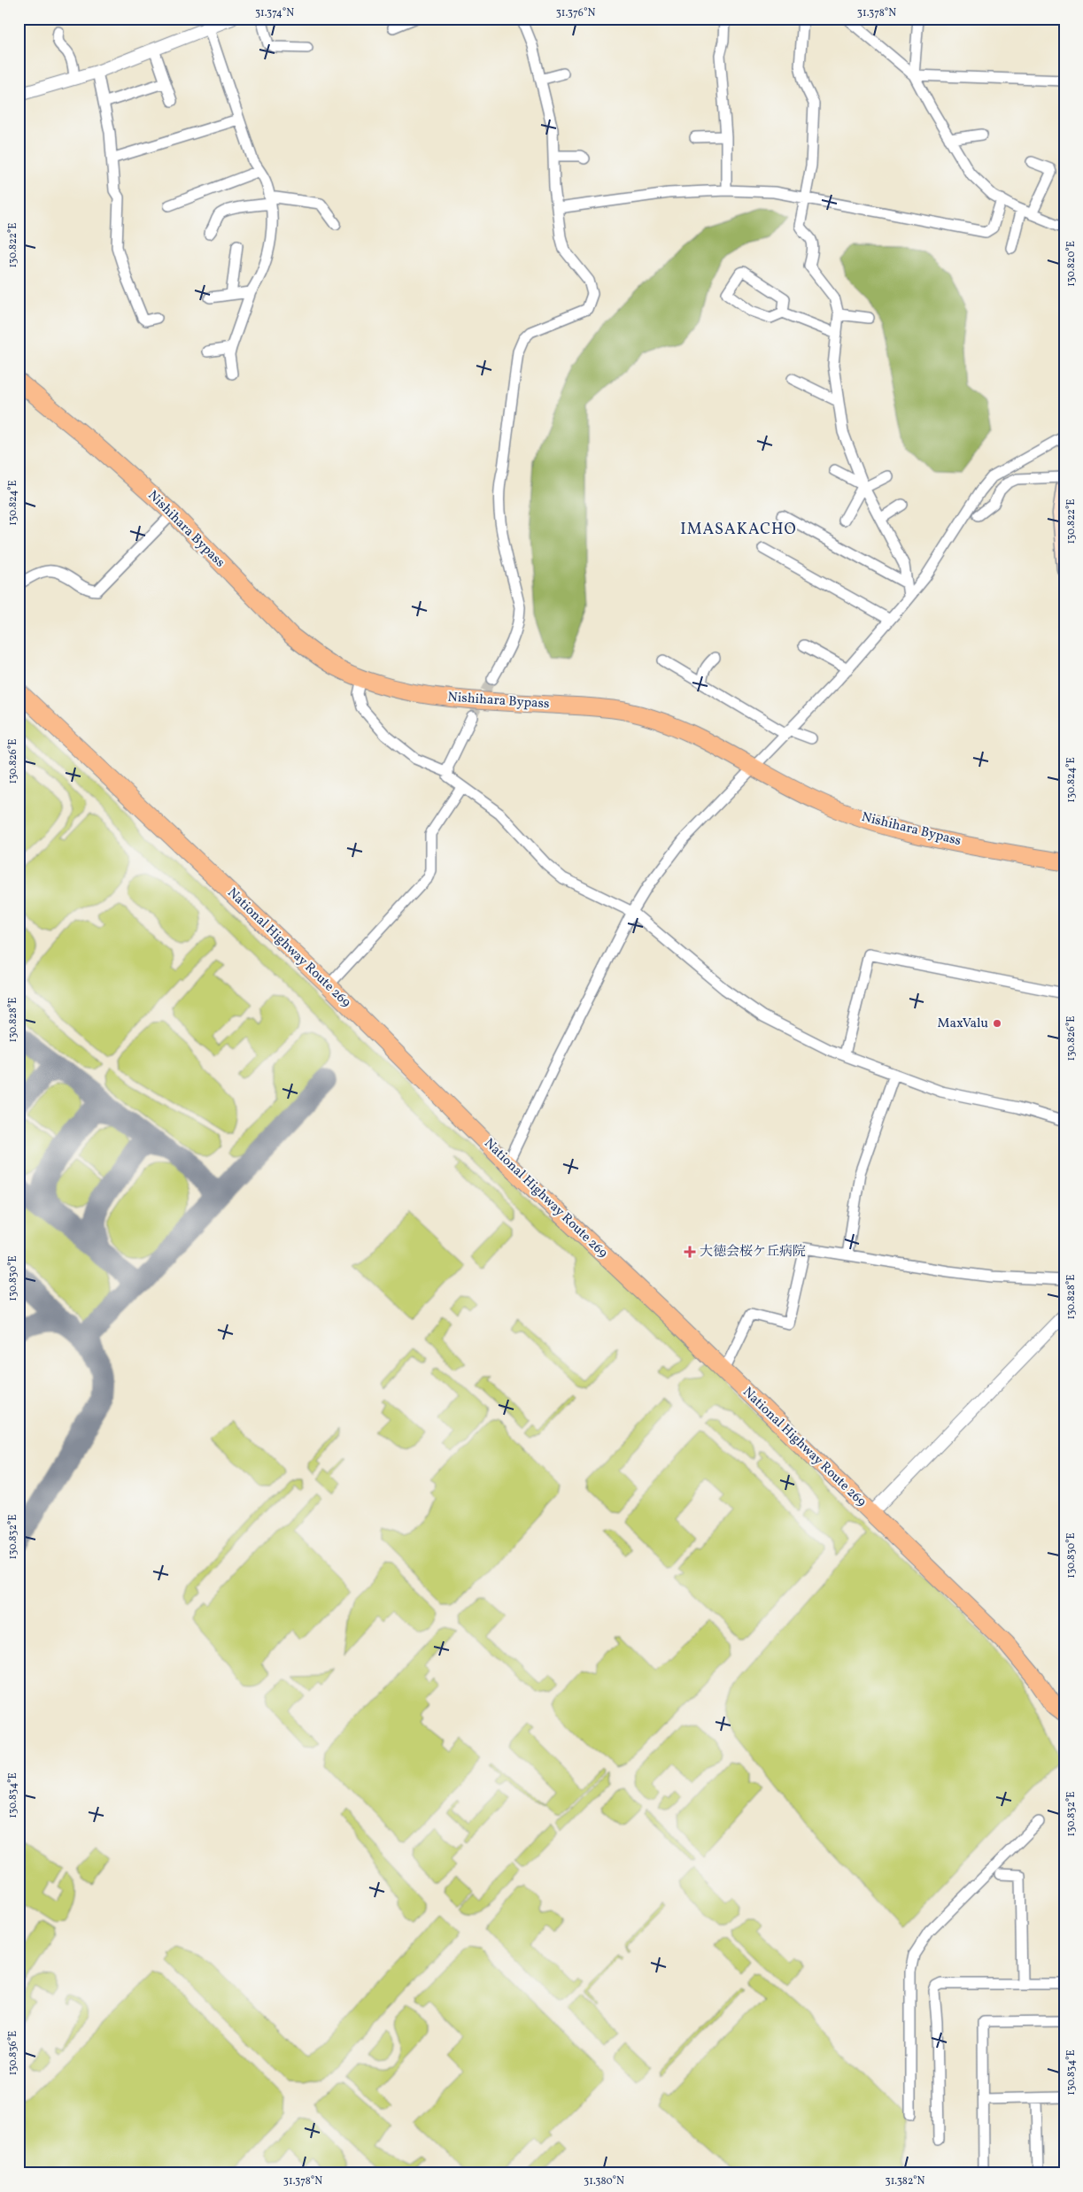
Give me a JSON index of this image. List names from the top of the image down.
{
  "streets": {
    "highway": ["Nishihara Bypass", "National Highway Route 269"]
  },
  "districts": ["IMASAKACHO"],
  "places": {
    "other": ["MaxValu"],
    "health": ["大徳会桜ケ丘病院"]
  },
  "coordinates": [
    "31.374°N",
    "31.376°N",
    "31.378°N",
    "130.822°E",
    "130.820°E",
    "130.824°E",
    "130.826°E",
    "130.828°E",
    "130.830°E",
    "130.832°E",
    "130.834°E",
    "130.836°E",
    "31.380°N",
    "31.382°N"
  ]
}
